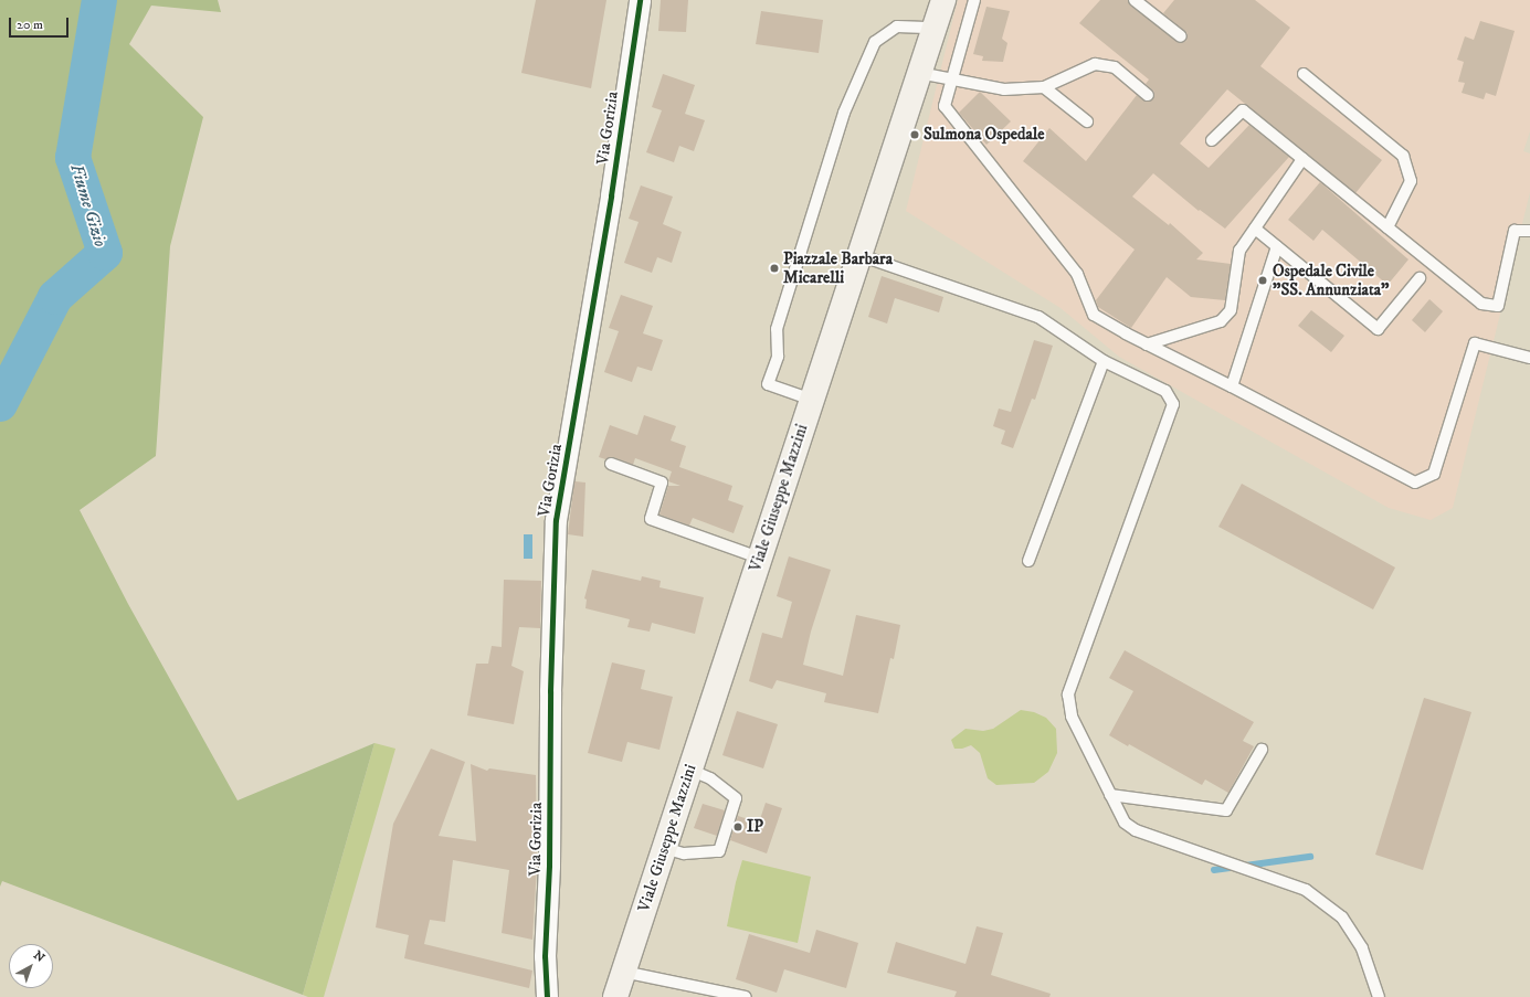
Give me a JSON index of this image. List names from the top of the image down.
{
  "streets": {
    "main road": ["Viale Giuseppe Mazzini"],
    "street": ["Via Gorizia"]
  },
  "water": ["Fiume Gizio"],
  "places": [
    "Sulmona Ospedale",
    "Piazzale Barbara Micarelli",
    "Ospedale Civile \"SS. Annunziata\"",
    "IP"
  ],
  "scale_bar": "20 m",
  "north": "top right"
}
